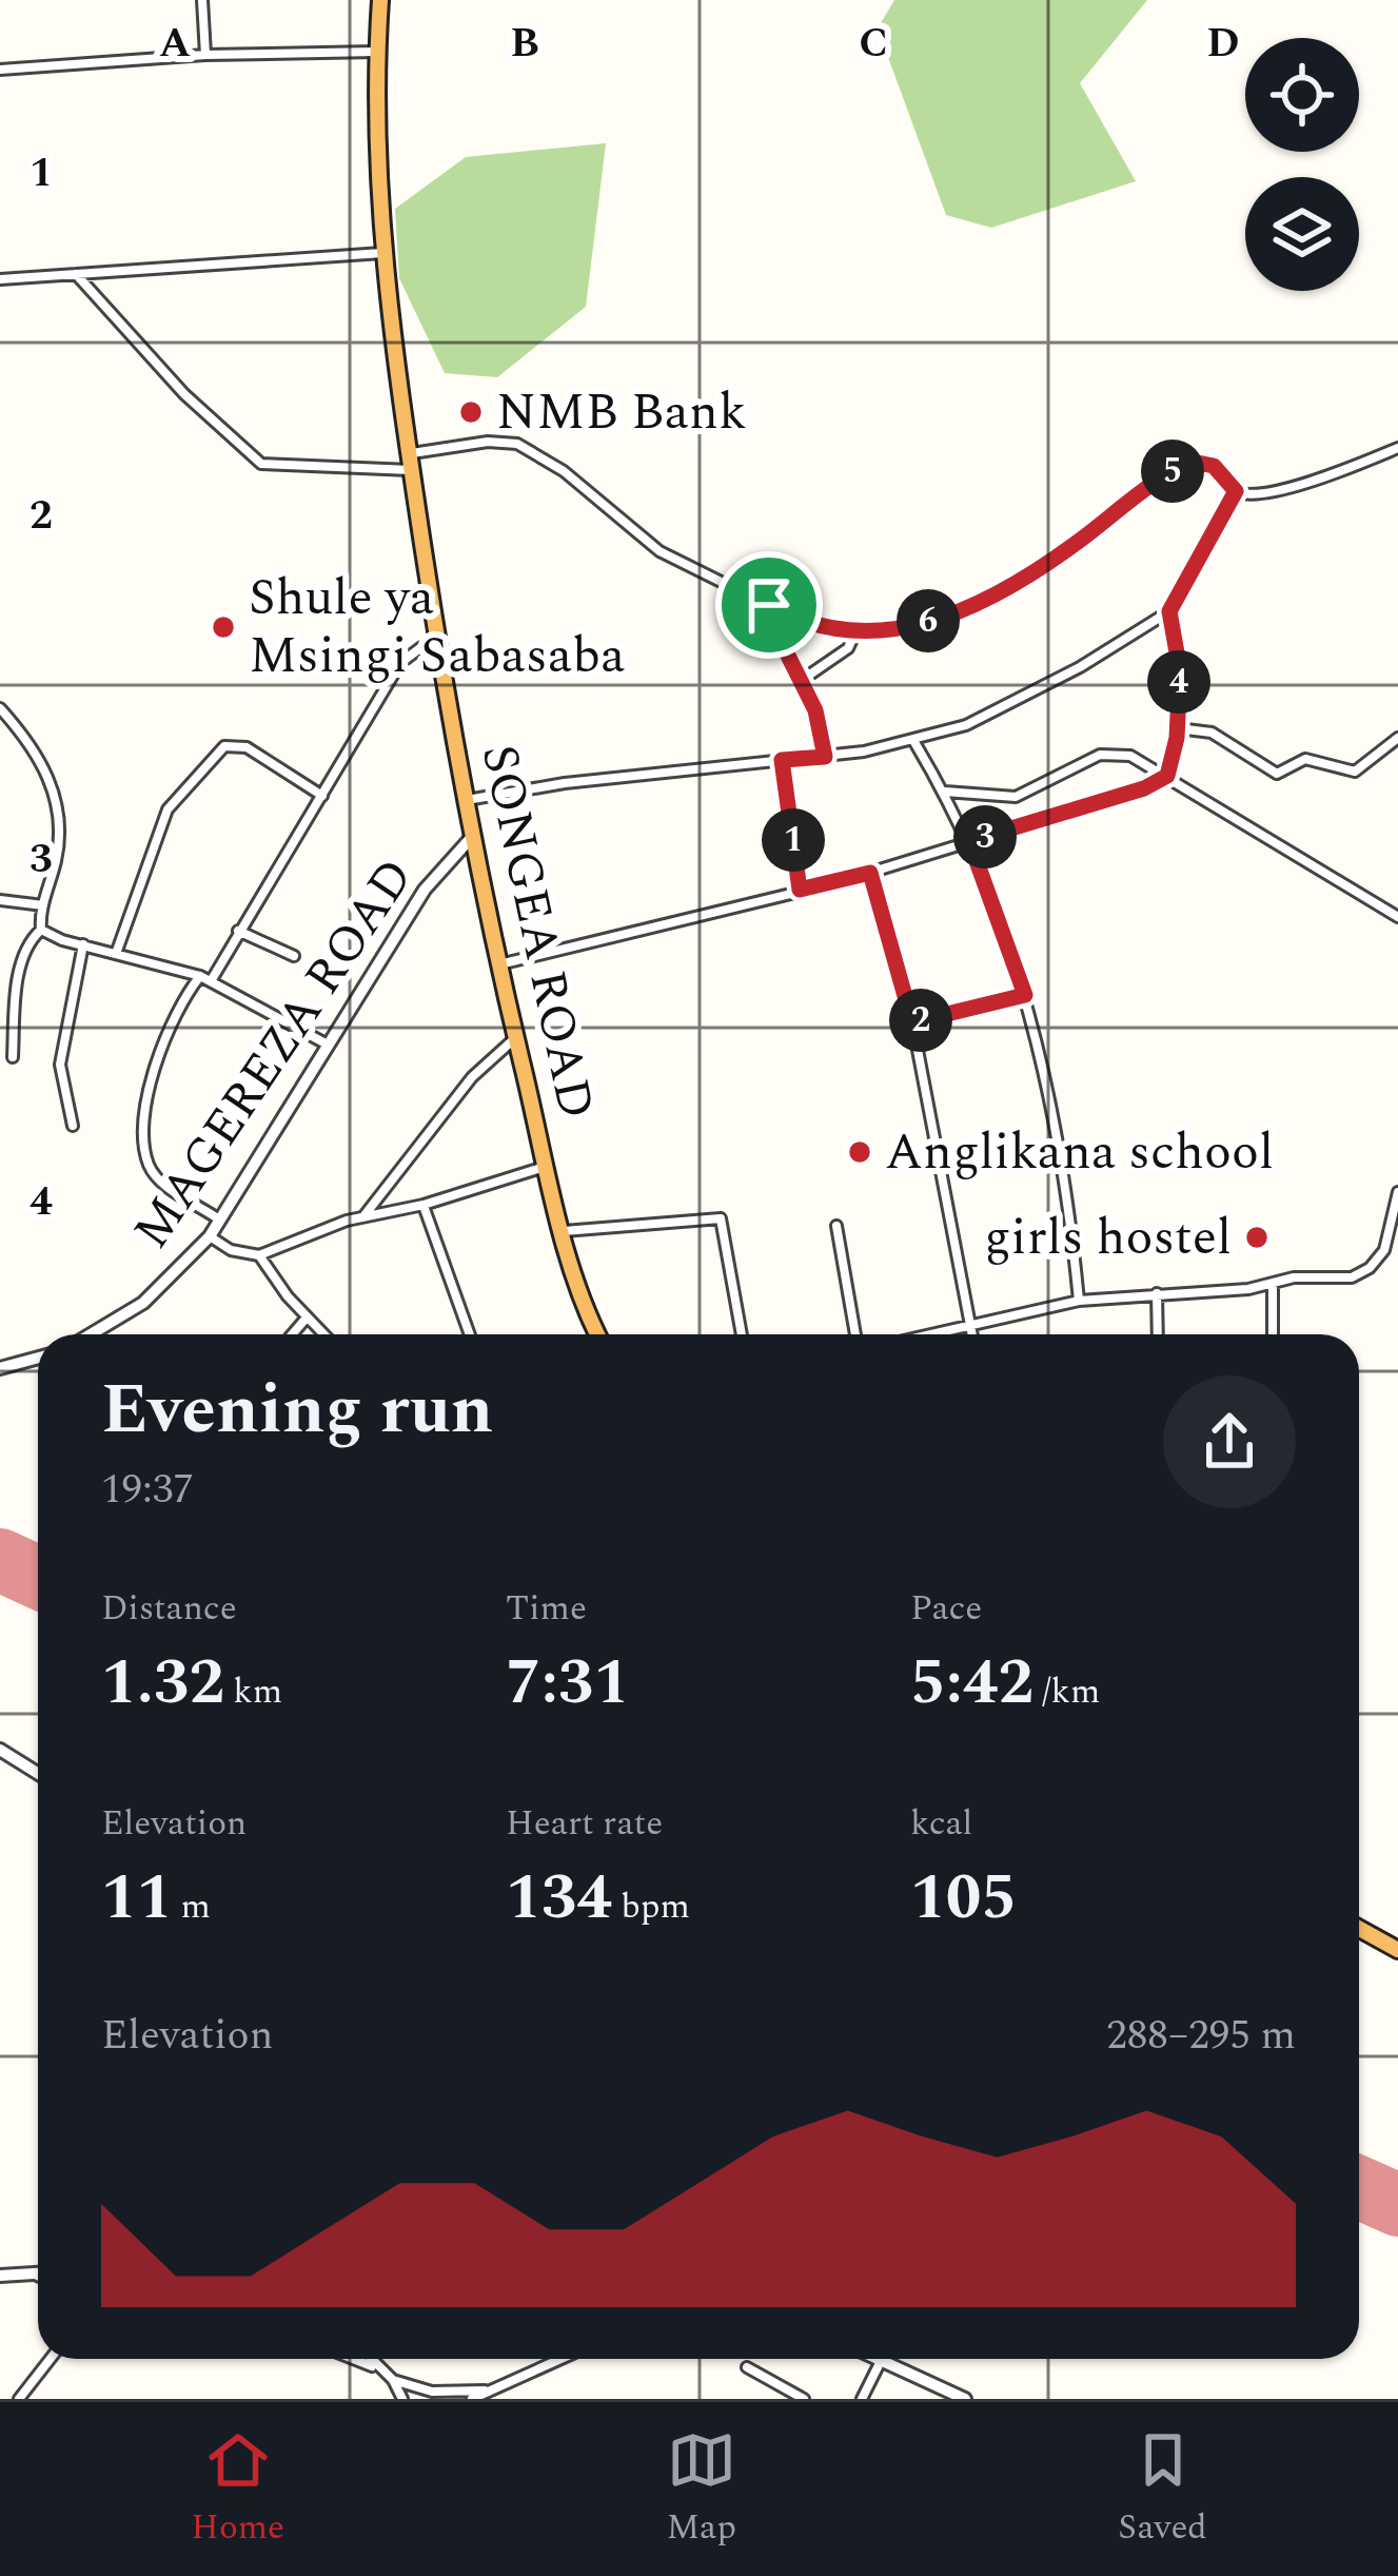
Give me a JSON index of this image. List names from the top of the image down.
{
  "streets": {
    "highway": ["SONGEA ROAD"],
    "street": ["MAGEREZA ROAD"]
  },
  "crossings": [
    ["SONGEA ROAD", "MAGEREZA ROAD"]
  ],
  "places": [
    "NMB Bank",
    "Shule ya Msingi Sabasaba",
    "Anglikana school",
    "girls hostel"
  ],
  "page": {
    "pins": [
      "5",
      "6",
      "4",
      "3",
      "1",
      "2"
    ],
    "heading": ["Evening run", "19:37"],
    "stats": [
      ["Distance", "1.32 km"],
      ["Time", "7:31"],
      ["Pace", "5:42 /km"],
      ["Elevation", "11 m"],
      ["Heart rate", "134 bpm"],
      ["kcal", "105"]
    ],
    "chart": ["Elevation", "288–295 m"],
    "tabs": ["Home", "Map", "Saved"]
  },
  "grid": {
    "columns": [
      "A",
      "B",
      "C",
      "D"
    ],
    "rows": [
      "1",
      "2",
      "3",
      "4"
    ]
  }
}
